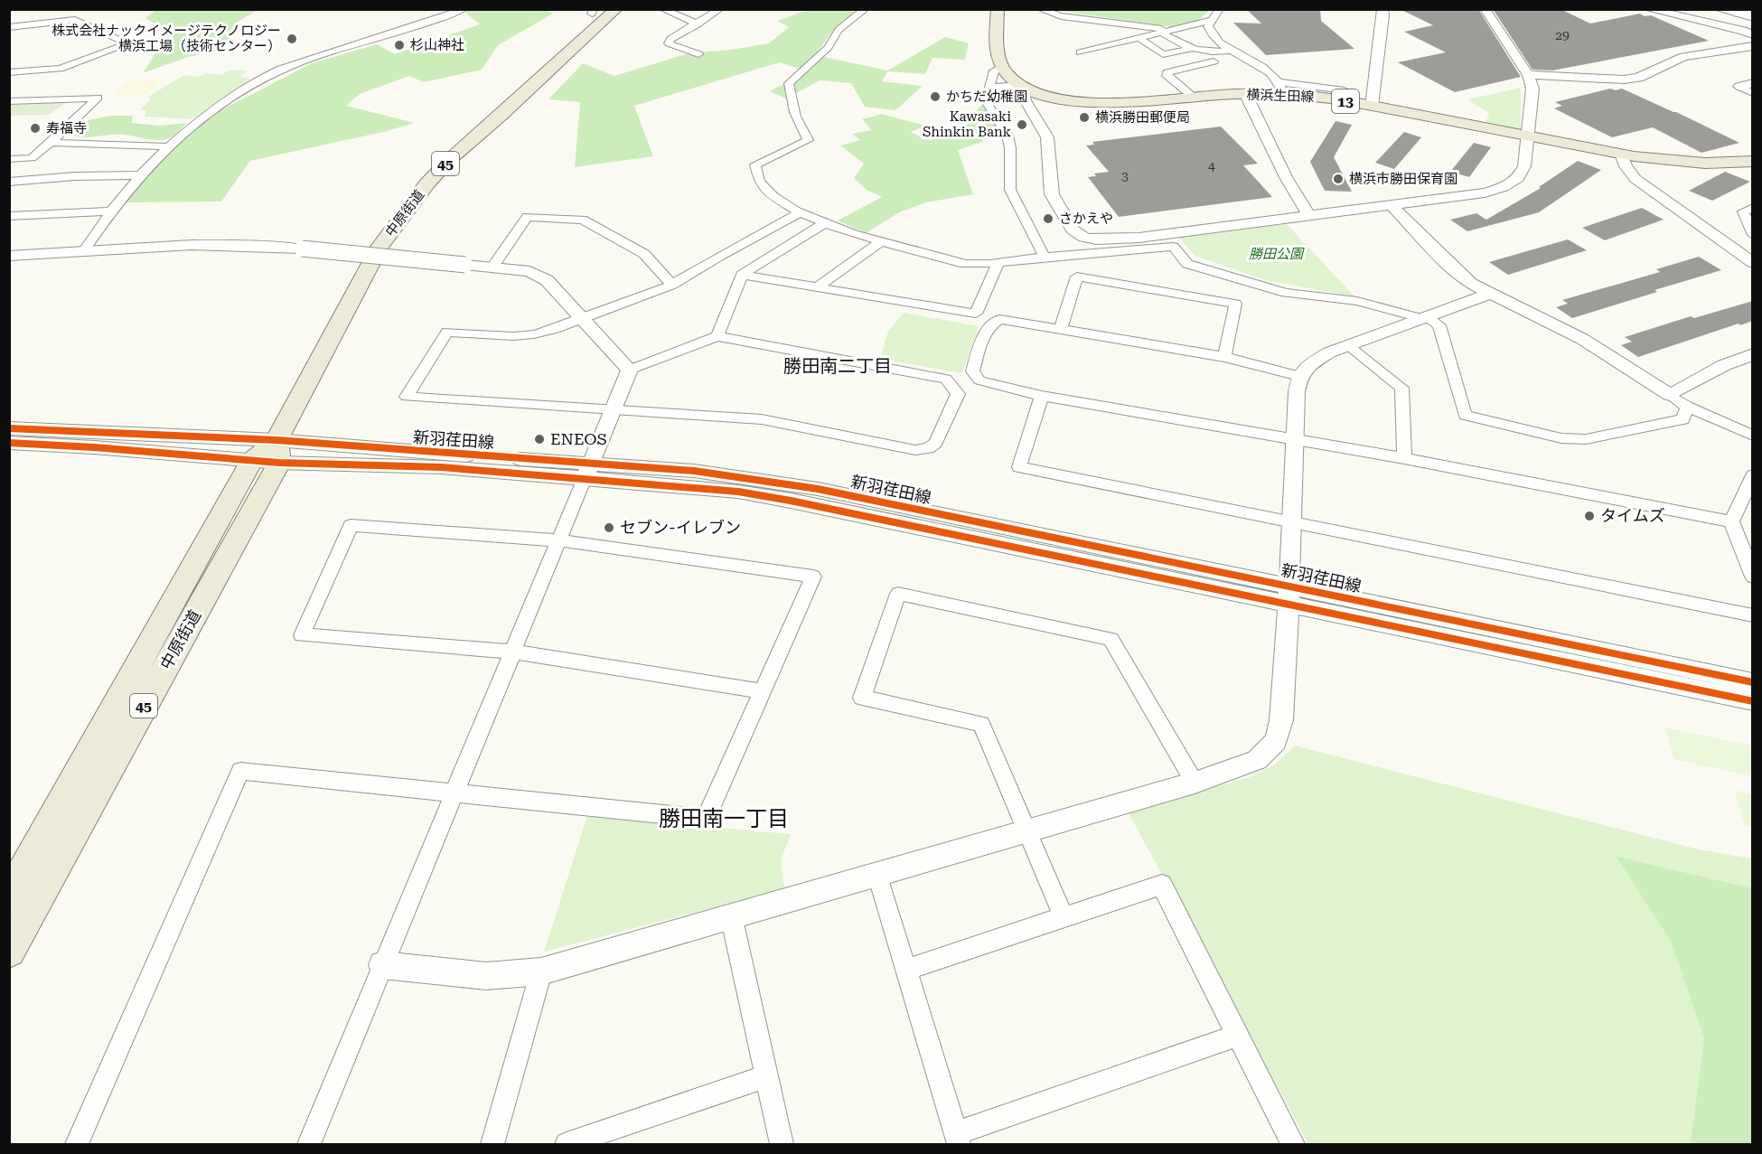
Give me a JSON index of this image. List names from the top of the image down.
{
  "streets": {
    "main road": [
      "横浜生田線",
      "13",
      "45",
      "中原街道"
    ],
    "street": ["新羽荏田線"]
  },
  "crossings": [
    ["中原街道", "新羽荏田線"]
  ],
  "districts": ["勝田南二丁目", "勝田南一丁目"],
  "parks": ["勝田公園"],
  "places": [
    "株式会社ナックイメージテクノロジー 横浜工場（技術センター）",
    "杉山神社",
    "かちだ幼稚園",
    "横浜勝田郵便局",
    "Kawasaki Shinkin Bank",
    "寿福寺",
    "横浜市勝田保育園",
    "さかえや",
    "ENEOS",
    "タイムズ",
    "セブン-イレブン"
  ],
  "house_numbers": ["29", "4", "3"]
}
